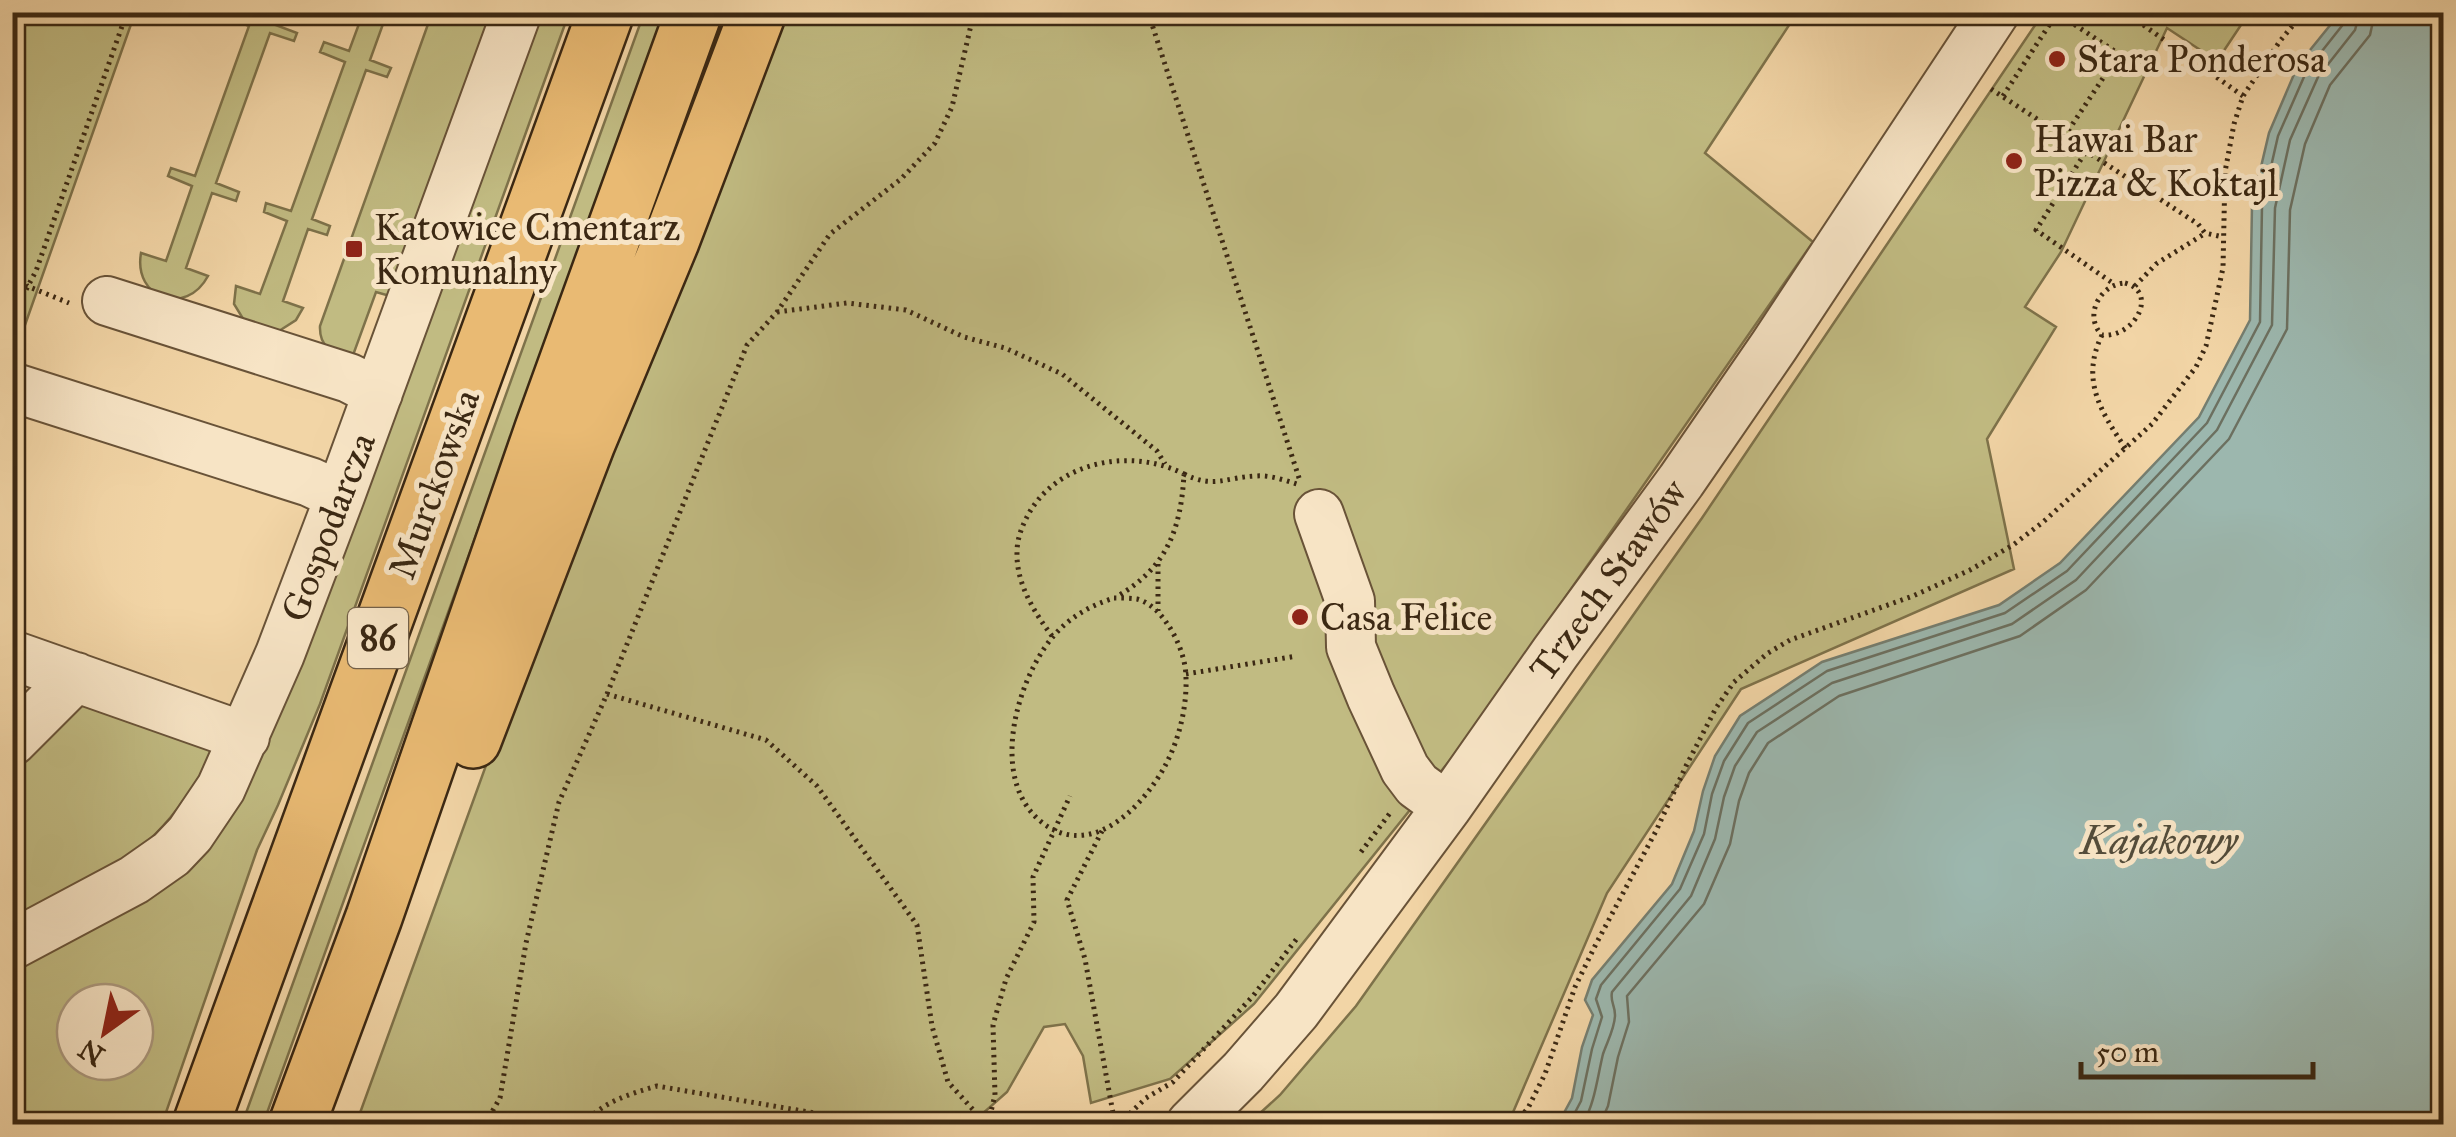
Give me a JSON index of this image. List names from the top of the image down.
{
  "streets": {
    "highway": ["Murckowska", "86"],
    "street": ["Gospodarcza", "Trzech Stawów"]
  },
  "water": ["Kajakowy"],
  "places": {
    "other": ["Stara Ponderosa", "Hawai Bar Pizza & Koktajl", "Casa Felice"],
    "transit": ["Katowice Cmentarz Komunalny"]
  },
  "scale_bar": "50 m",
  "north": "bottom left"
}
